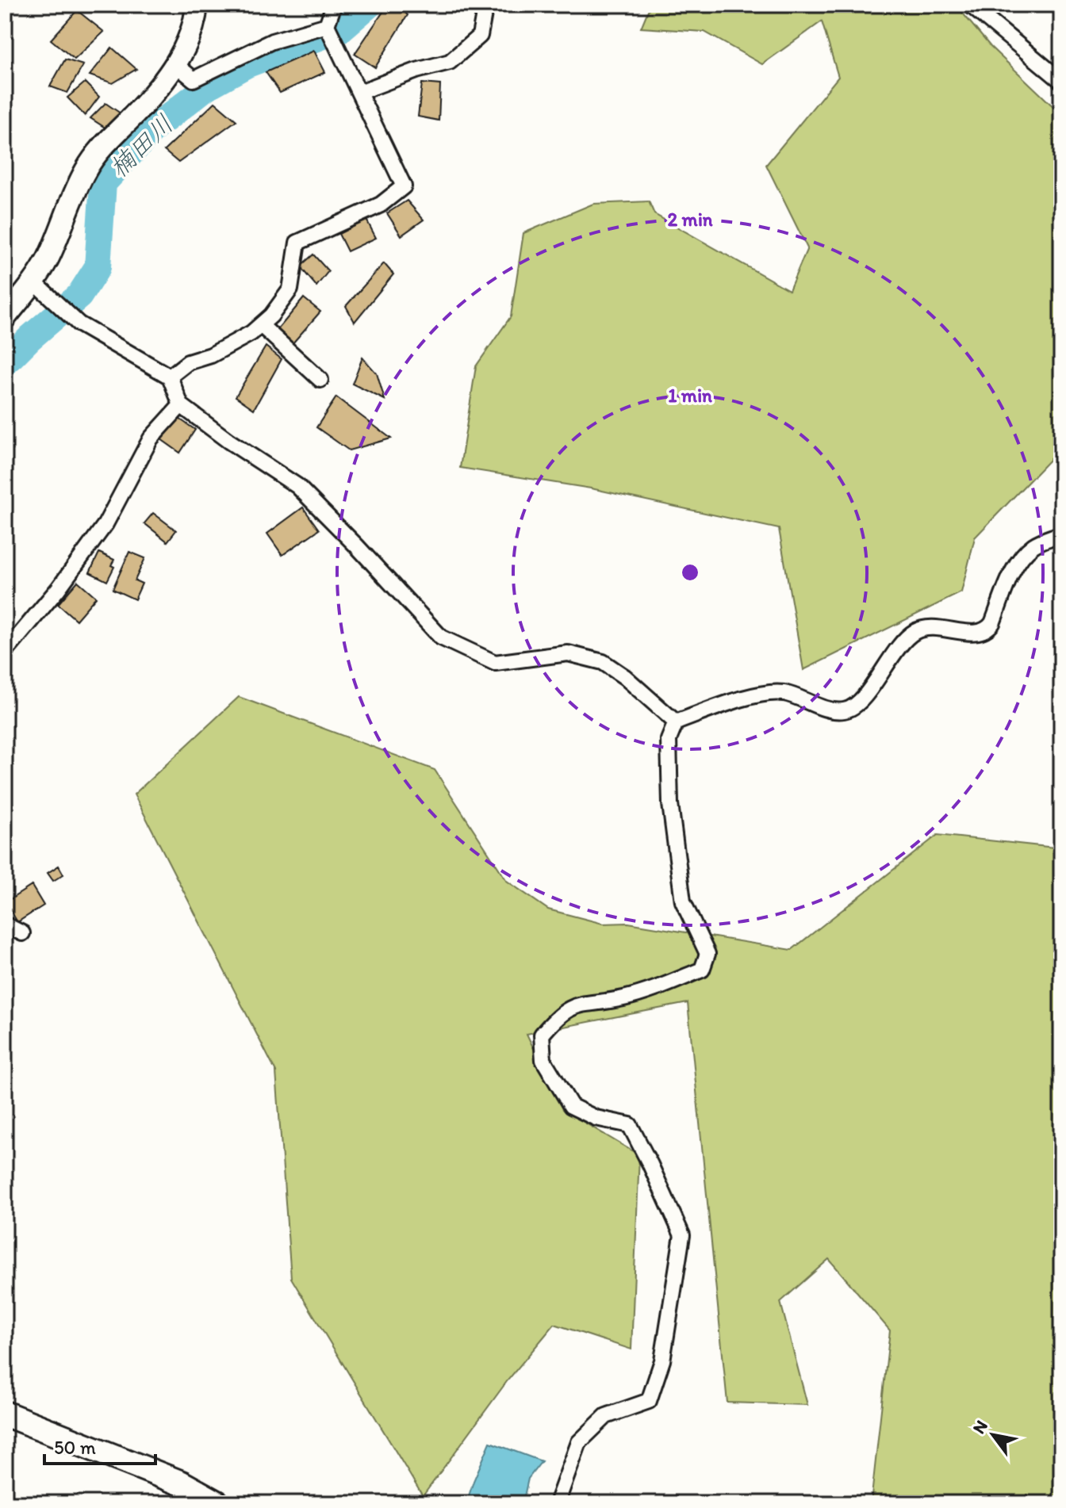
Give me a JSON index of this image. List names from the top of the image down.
{
  "water": ["楠田川"],
  "scale_bar": "50 m",
  "north": "top left",
  "rings": ["2 min", "1 min"]
}
